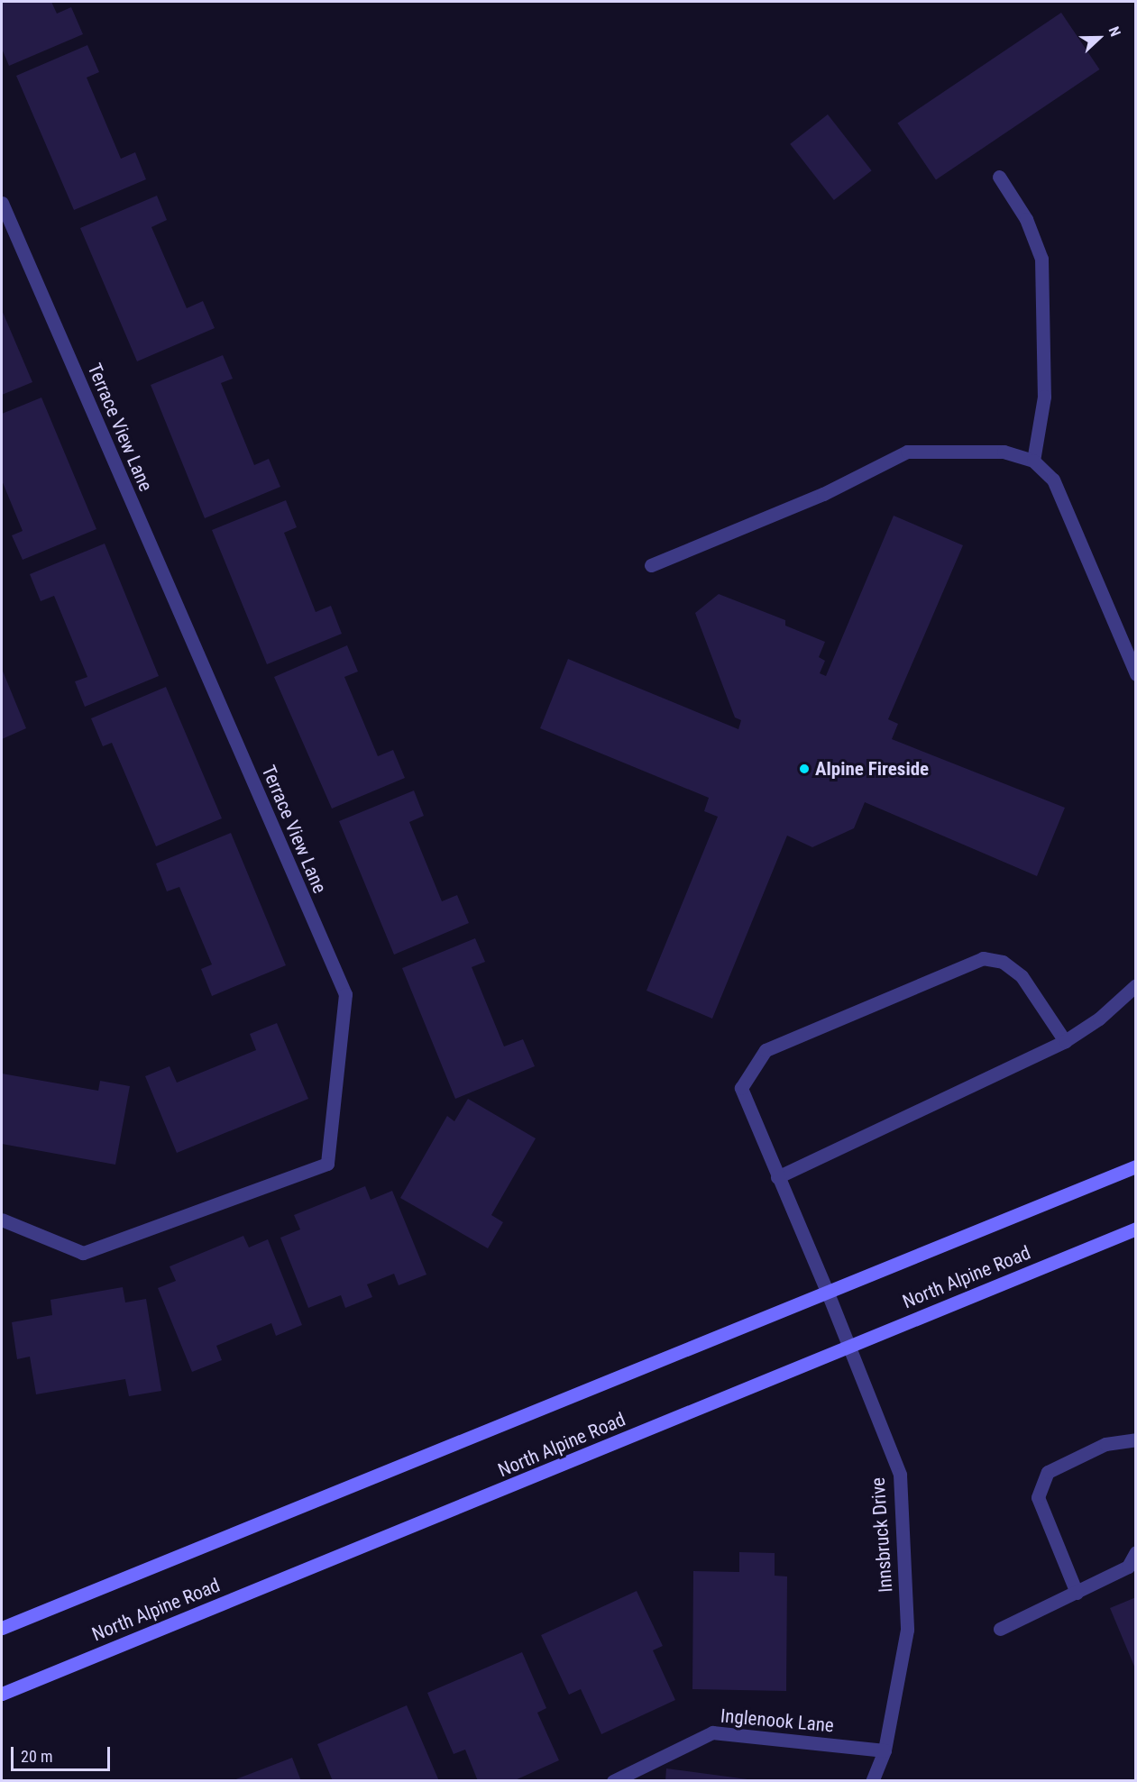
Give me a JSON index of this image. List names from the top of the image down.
{
  "streets": {
    "main road": ["North Alpine Road"],
    "street": ["Terrace View Lane", "Innsbruck Drive", "Inglenook Lane"]
  },
  "crossings": [
    ["North Alpine Road", "Innsbruck Drive"],
    ["Innsbruck Drive", "Inglenook Lane"]
  ],
  "places": ["Alpine Fireside"],
  "scale_bar": "20 m",
  "north": "right"
}
